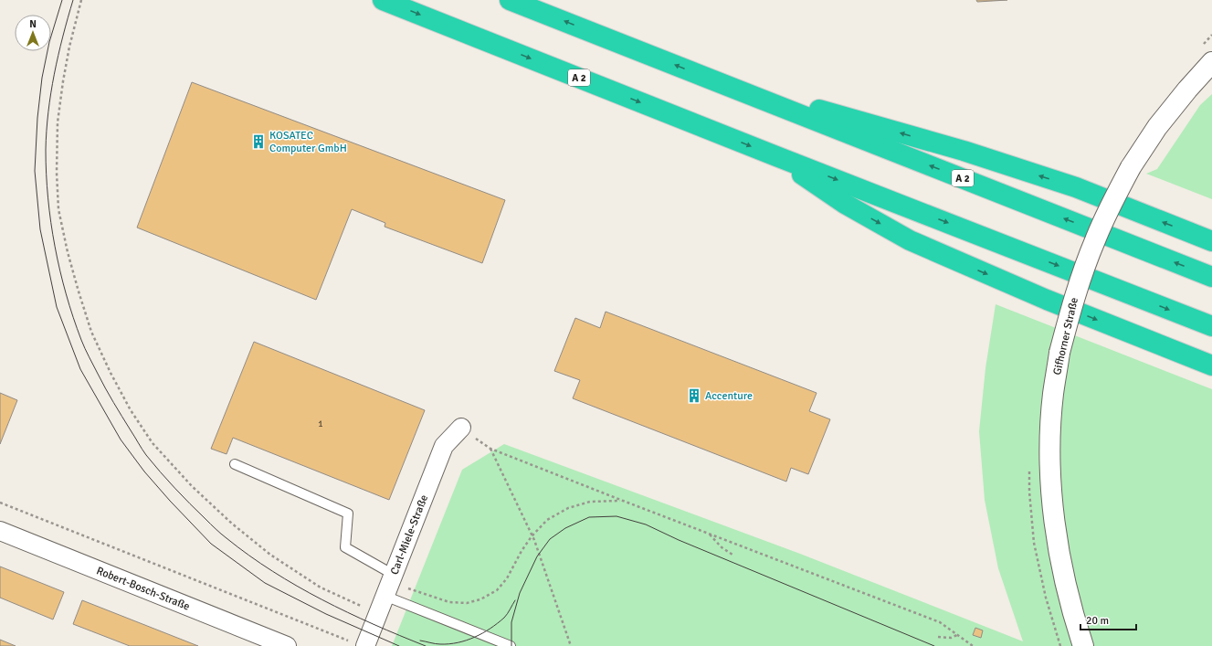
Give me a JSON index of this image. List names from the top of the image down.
{
  "streets": {
    "highway": ["A 2"],
    "main road": ["Gifhorner Straße"],
    "street": ["Carl-Miele-Straße", "Robert-Bosch-Straße"]
  },
  "places": {
    "building": ["KOSATEC Computer GmbH", "Accenture"]
  },
  "house_numbers": ["1"],
  "scale_bar": "20 m",
  "north": "top"
}
